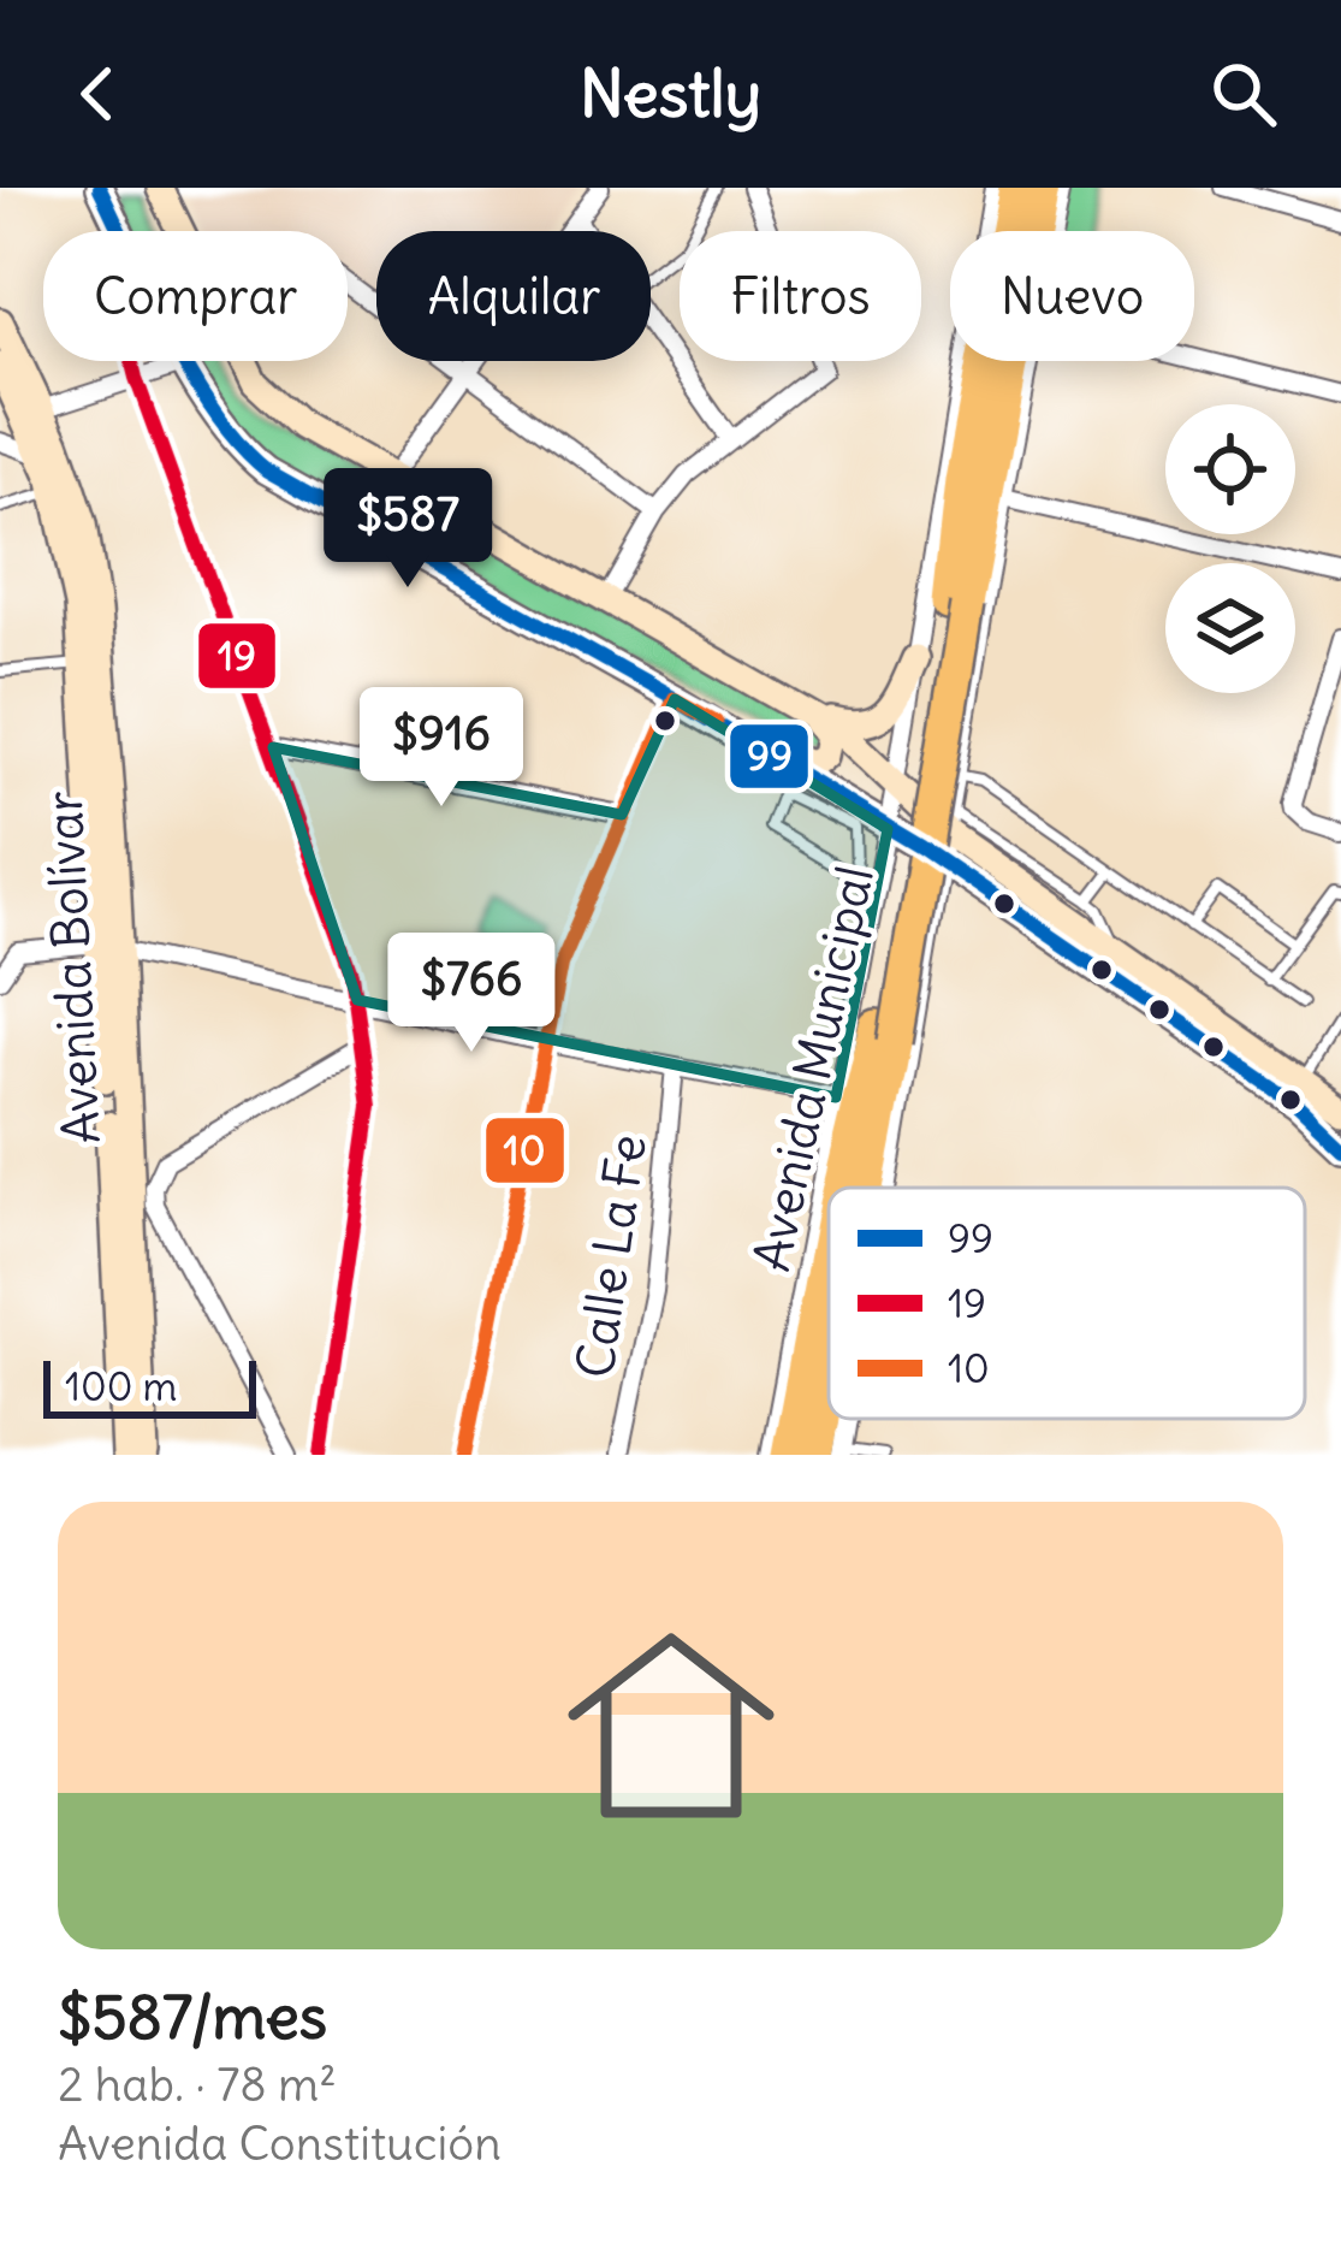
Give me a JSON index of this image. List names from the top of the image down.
{
  "streets": {
    "highway": ["Avenida Municipal"],
    "street": ["Avenida Bolívar", "Calle La Fe"]
  },
  "lines": ["transit line 99", "transit line 19", "transit line 10"],
  "legend": ["99", "19", "10"],
  "scale_bar": "100 m",
  "page": {
    "header": "Nestly",
    "chip": [
      "Comprar",
      "Alquilar",
      "Filtros",
      "Nuevo"
    ],
    "price": ["$587", "$916", "$766"],
    "scale": "100 m",
    "list": [
      {
        "name": "$587/mes",
        "note": "2 hab. · 78 m² · Avenida Constitución"
      }
    ]
  }
}
